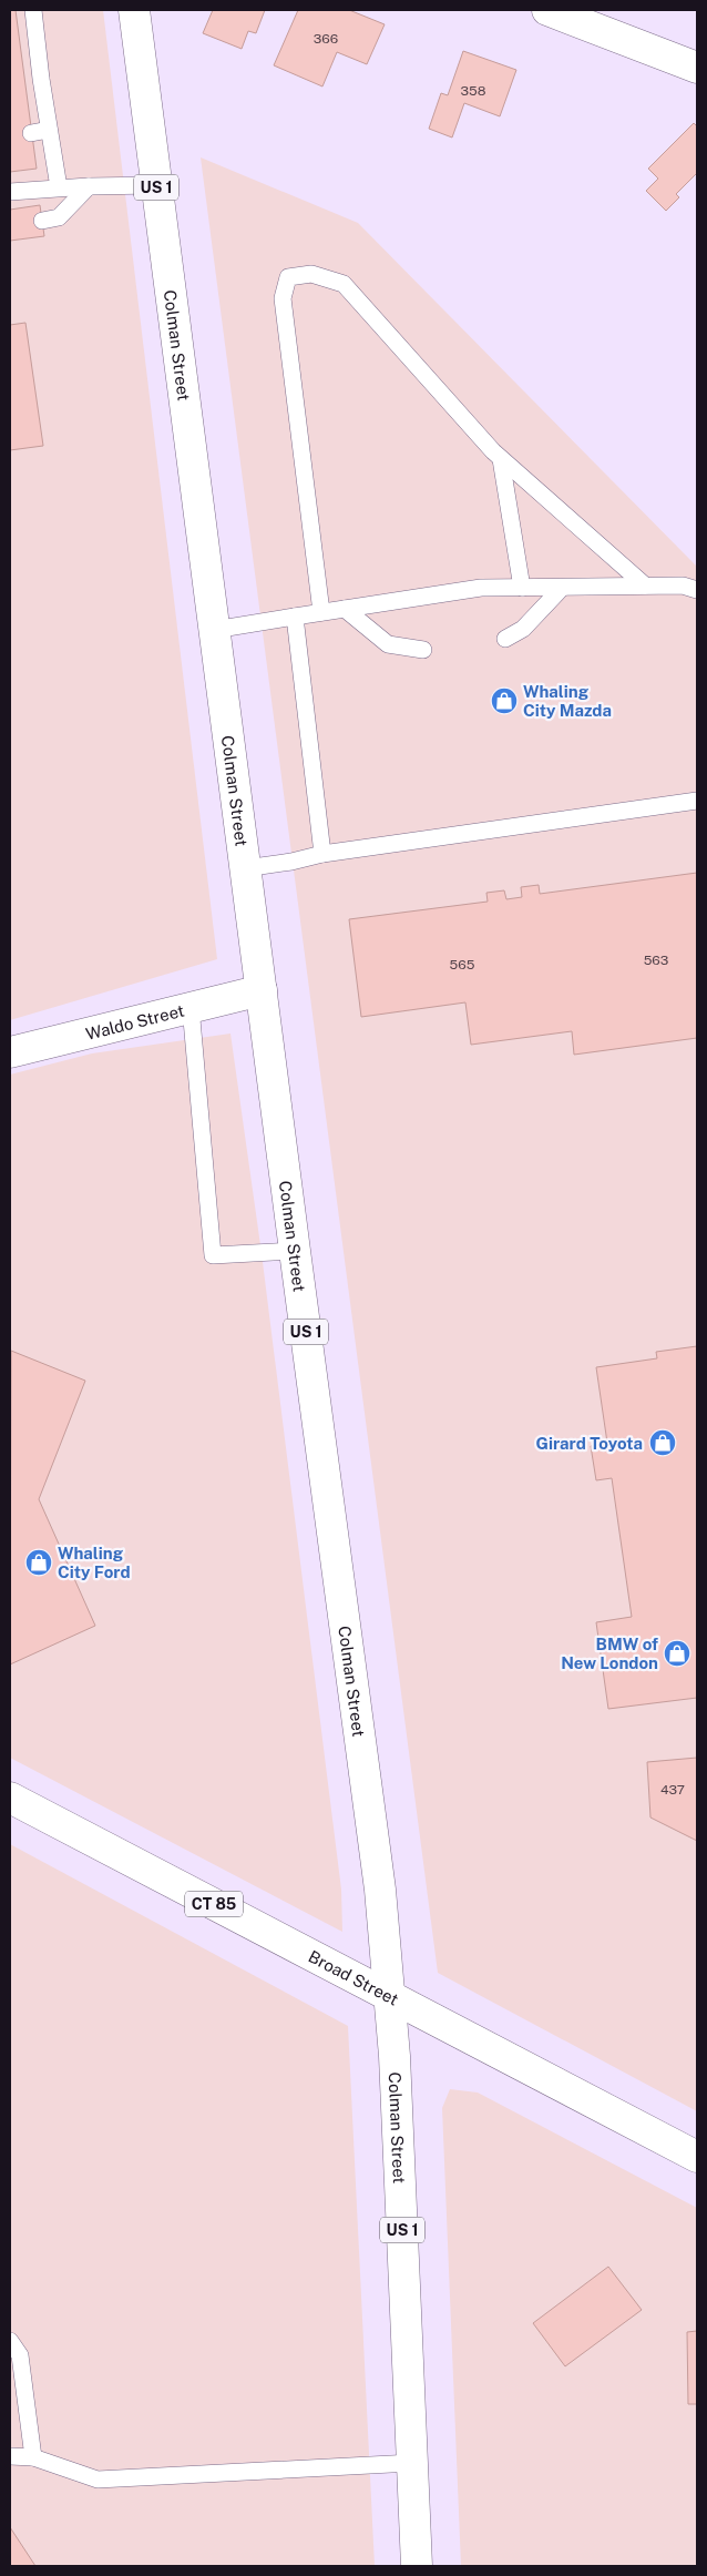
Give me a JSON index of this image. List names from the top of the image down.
{
  "streets": {
    "main road": [
      "US 1",
      "Colman Street",
      "Waldo Street",
      "CT 85",
      "Broad Street"
    ]
  },
  "crossings": [
    ["Colman Street", "Waldo Street"],
    ["Colman Street", "Broad Street"]
  ],
  "places": {
    "shop": [
      "Whaling City Mazda",
      "Girard Toyota",
      "Whaling City Ford",
      "BMW of New London"
    ]
  },
  "house_numbers": [
    "366",
    "358",
    "563",
    "565",
    "437"
  ]
}
